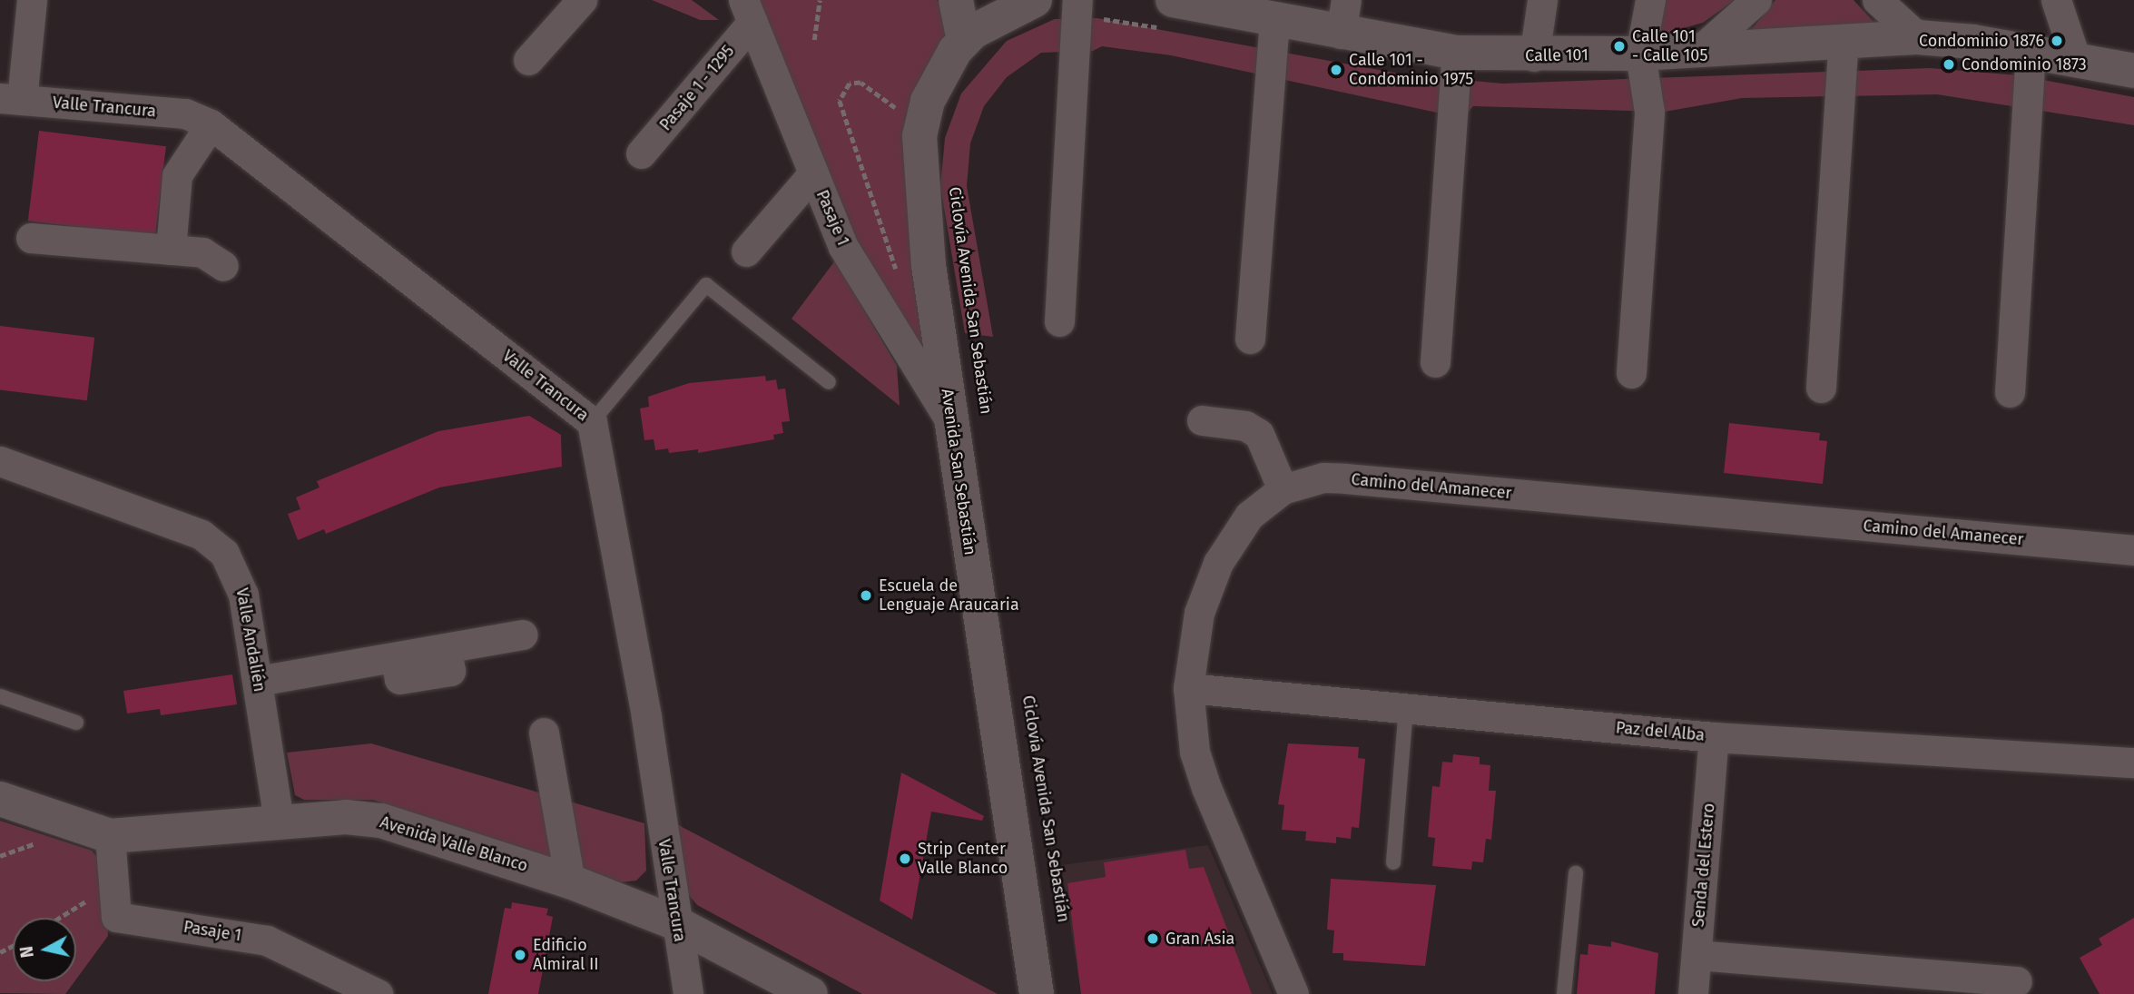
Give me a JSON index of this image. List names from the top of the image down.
{
  "streets": {
    "main road": ["Calle 101", "Avenida San Sebastián", "Avenida Valle Blanco"],
    "street": [
      "Pasaje 1 - 1295",
      "Valle Trancura",
      "Pasaje 1",
      "Camino del Amanecer",
      "Valle Andalién",
      "Paz del Alba",
      "Senda del Estero"
    ]
  },
  "crossings": [
    ["Pasaje 1 - 1295", "Pasaje 1"],
    ["Valle Trancura", "Avenida Valle Blanco"],
    ["Pasaje 1", "Avenida San Sebastián"],
    ["Pasaje 1", "Avenida Valle Blanco"],
    ["Camino del Amanecer", "Paz del Alba"],
    ["Valle Andalién", "Avenida Valle Blanco"],
    ["Paz del Alba", "Senda del Estero"]
  ],
  "places": [
    "Condominio 1876",
    "Calle 101 - Calle 105",
    "Condominio 1873",
    "Calle 101 - Condominio 1975",
    "Escuela de Lenguaje Araucaria",
    "Strip Center Valle Blanco",
    "Gran Asia",
    "Edificio Almiral II"
  ],
  "north": "left"
}
